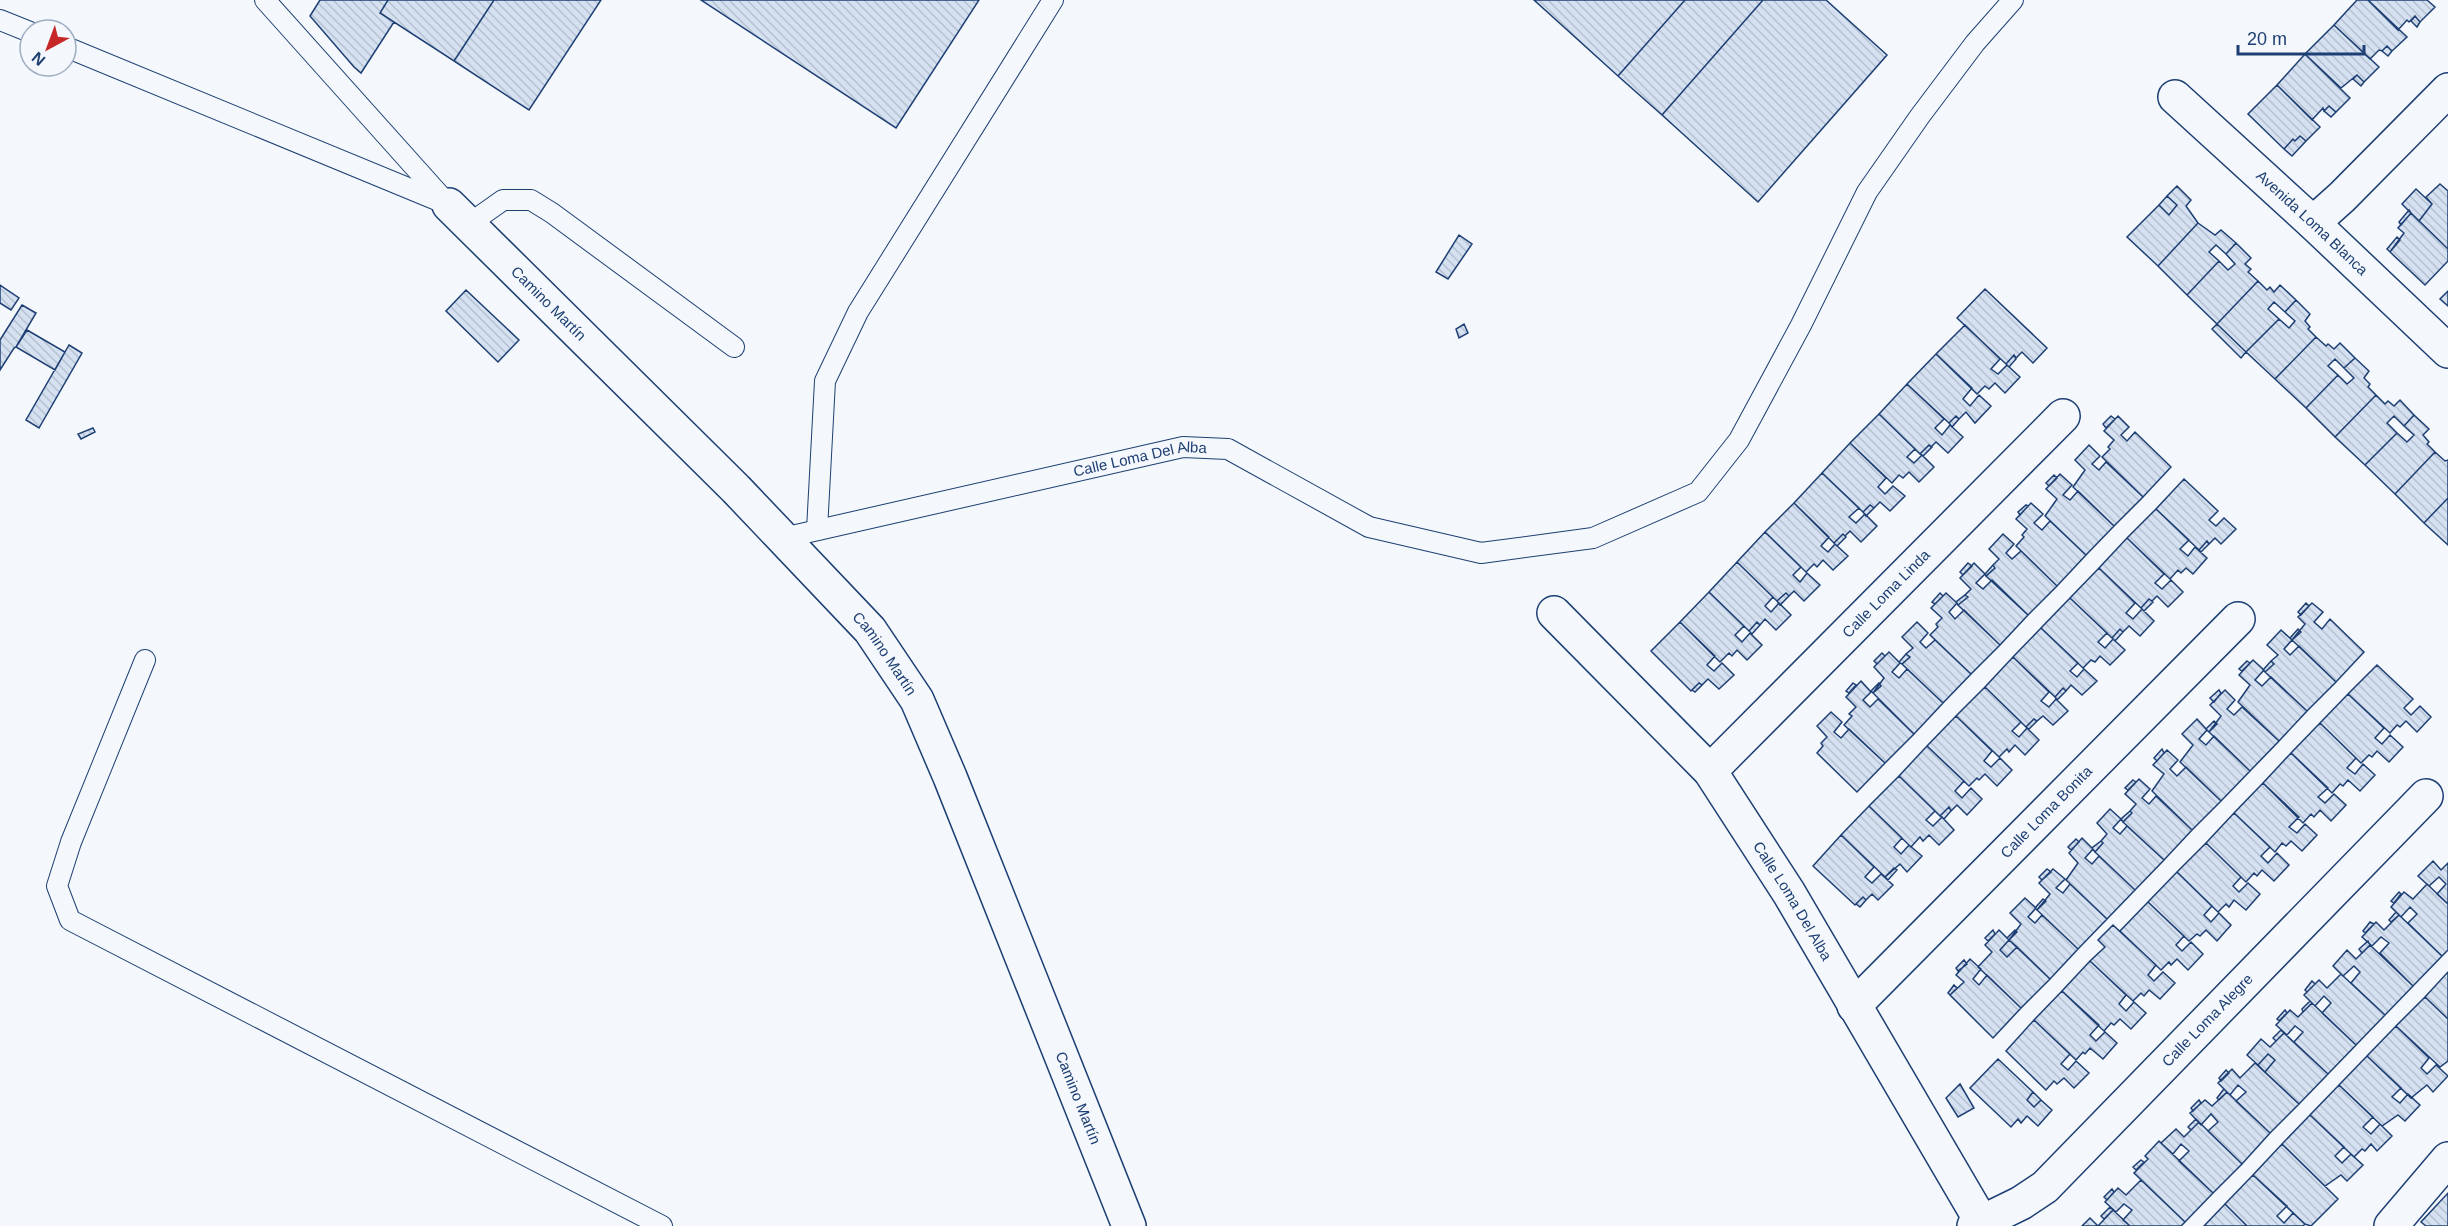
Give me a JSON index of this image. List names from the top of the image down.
{
  "streets": {
    "street": [
      "Avenida Loma Blanca",
      "Camino Martín",
      "Calle Loma Del Alba",
      "Calle Loma Linda",
      "Calle Loma Bonita",
      "Calle Loma Alegre"
    ]
  },
  "crossings": [
    ["Camino Martín", "Calle Loma Del Alba"],
    ["Calle Loma Del Alba", "Calle Loma Linda"],
    ["Calle Loma Del Alba", "Calle Loma Bonita"],
    ["Calle Loma Del Alba", "Calle Loma Alegre"]
  ],
  "scale_bar": "20 m",
  "north": "bottom left"
}
